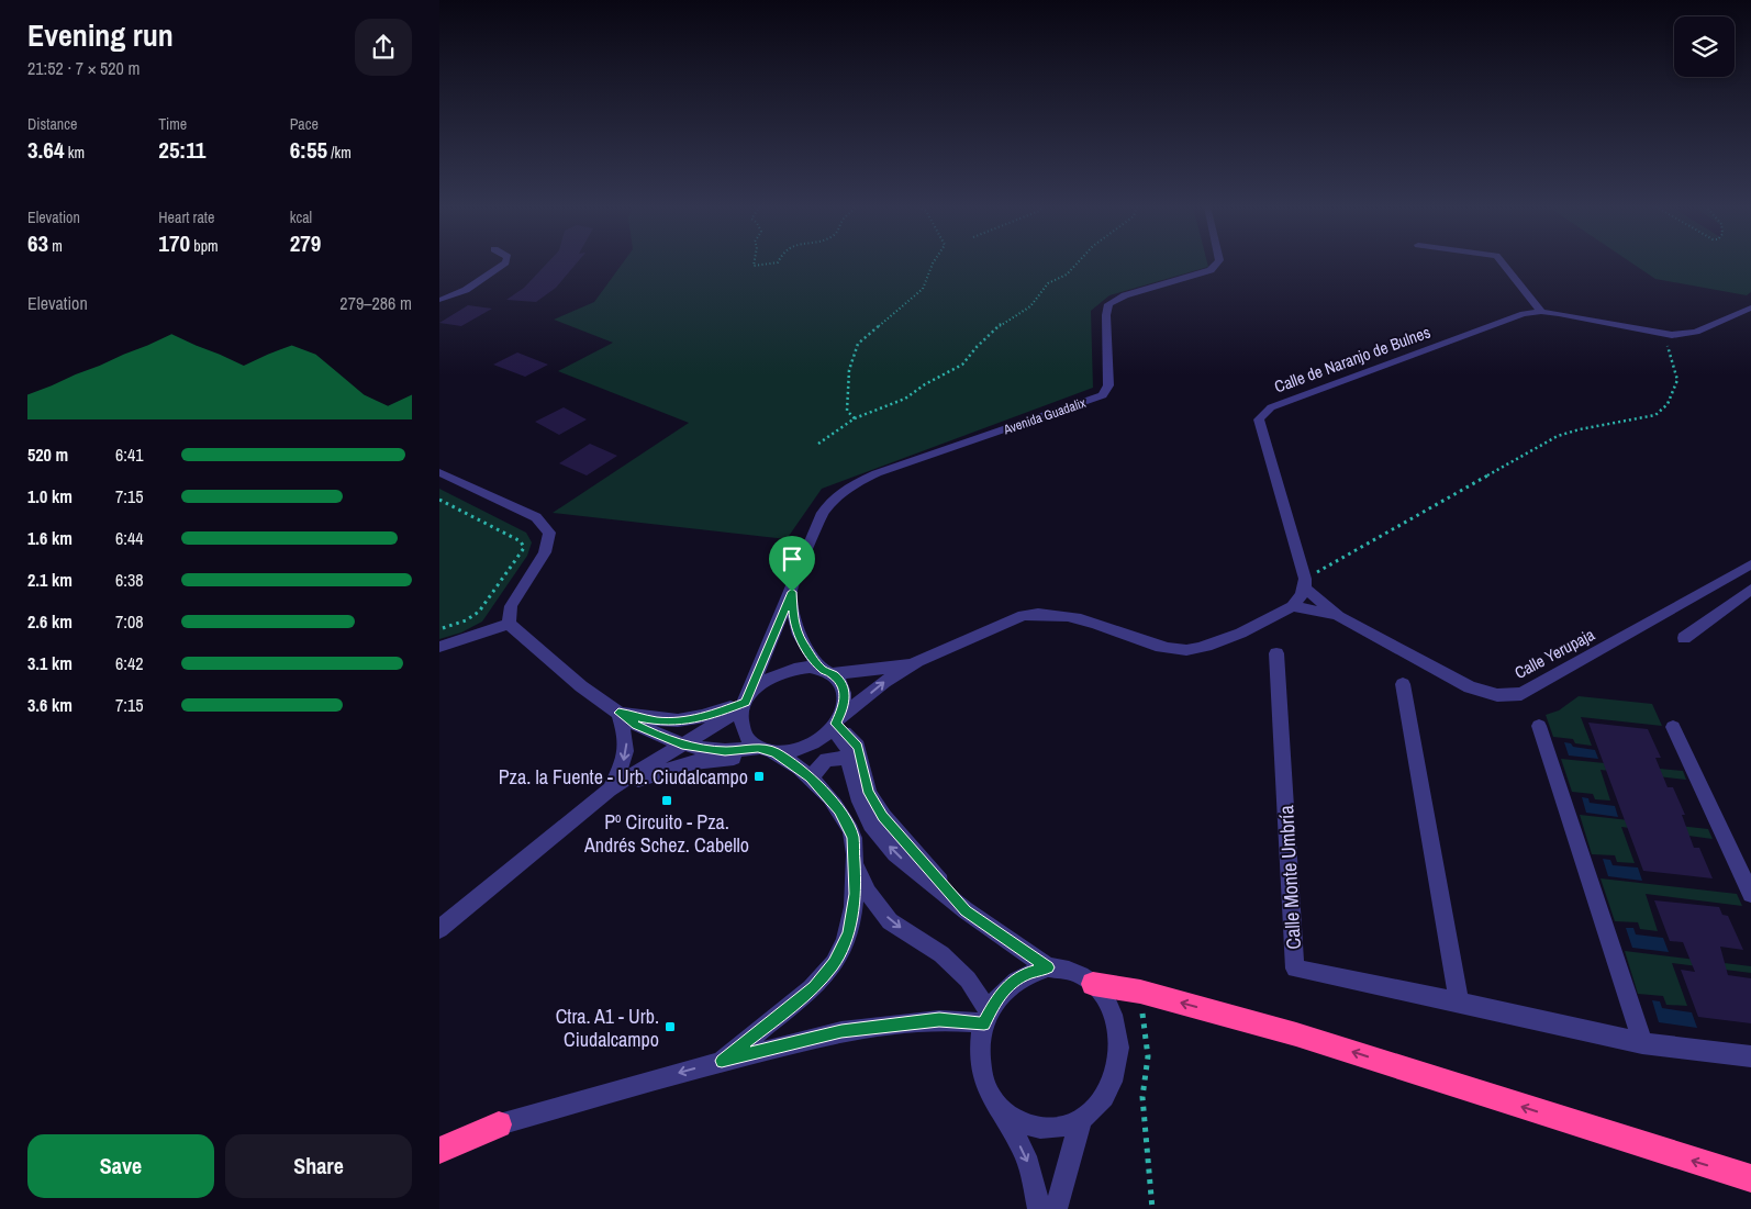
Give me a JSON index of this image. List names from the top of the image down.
{
  "streets": {
    "street": [
      "Calle de Naranjo de Bulnes",
      "Avenida Guadalix",
      "Calle Yerupaja",
      "Calle Monte Umbría"
    ]
  },
  "crossings": [
    ["Calle de Naranjo de Bulnes", "Calle Yerupaja"]
  ],
  "places": {
    "transit": ["Pza. la Fuente - Urb. Ciudalcampo", "Pº Circuito - Pza. Andrés Schez. Cabello", "Ctra. A1 - Urb. Ciudalcampo"]
  },
  "page": {
    "heading": ["Evening run", "21:52 · 7 × 520 m"],
    "stats": [
      ["Distance", "3.64 km"],
      ["Time", "25:11"],
      ["Pace", "6:55 /km"],
      ["Elevation", "63 m"],
      ["Heart rate", "170 bpm"],
      ["kcal", "279"]
    ],
    "chart": ["Elevation", "279–286 m"],
    "list": [
      {
        "name": "520 m",
        "note": "6:41"
      },
      {
        "name": "1.0 km",
        "note": "7:15"
      },
      {
        "name": "1.6 km",
        "note": "6:44"
      },
      {
        "name": "2.1 km",
        "note": "6:38"
      },
      {
        "name": "2.6 km",
        "note": "7:08"
      },
      {
        "name": "3.1 km",
        "note": "6:42"
      },
      {
        "name": "3.6 km",
        "note": "7:15"
      }
    ],
    "buttons": ["Save", "Share"]
  }
}
